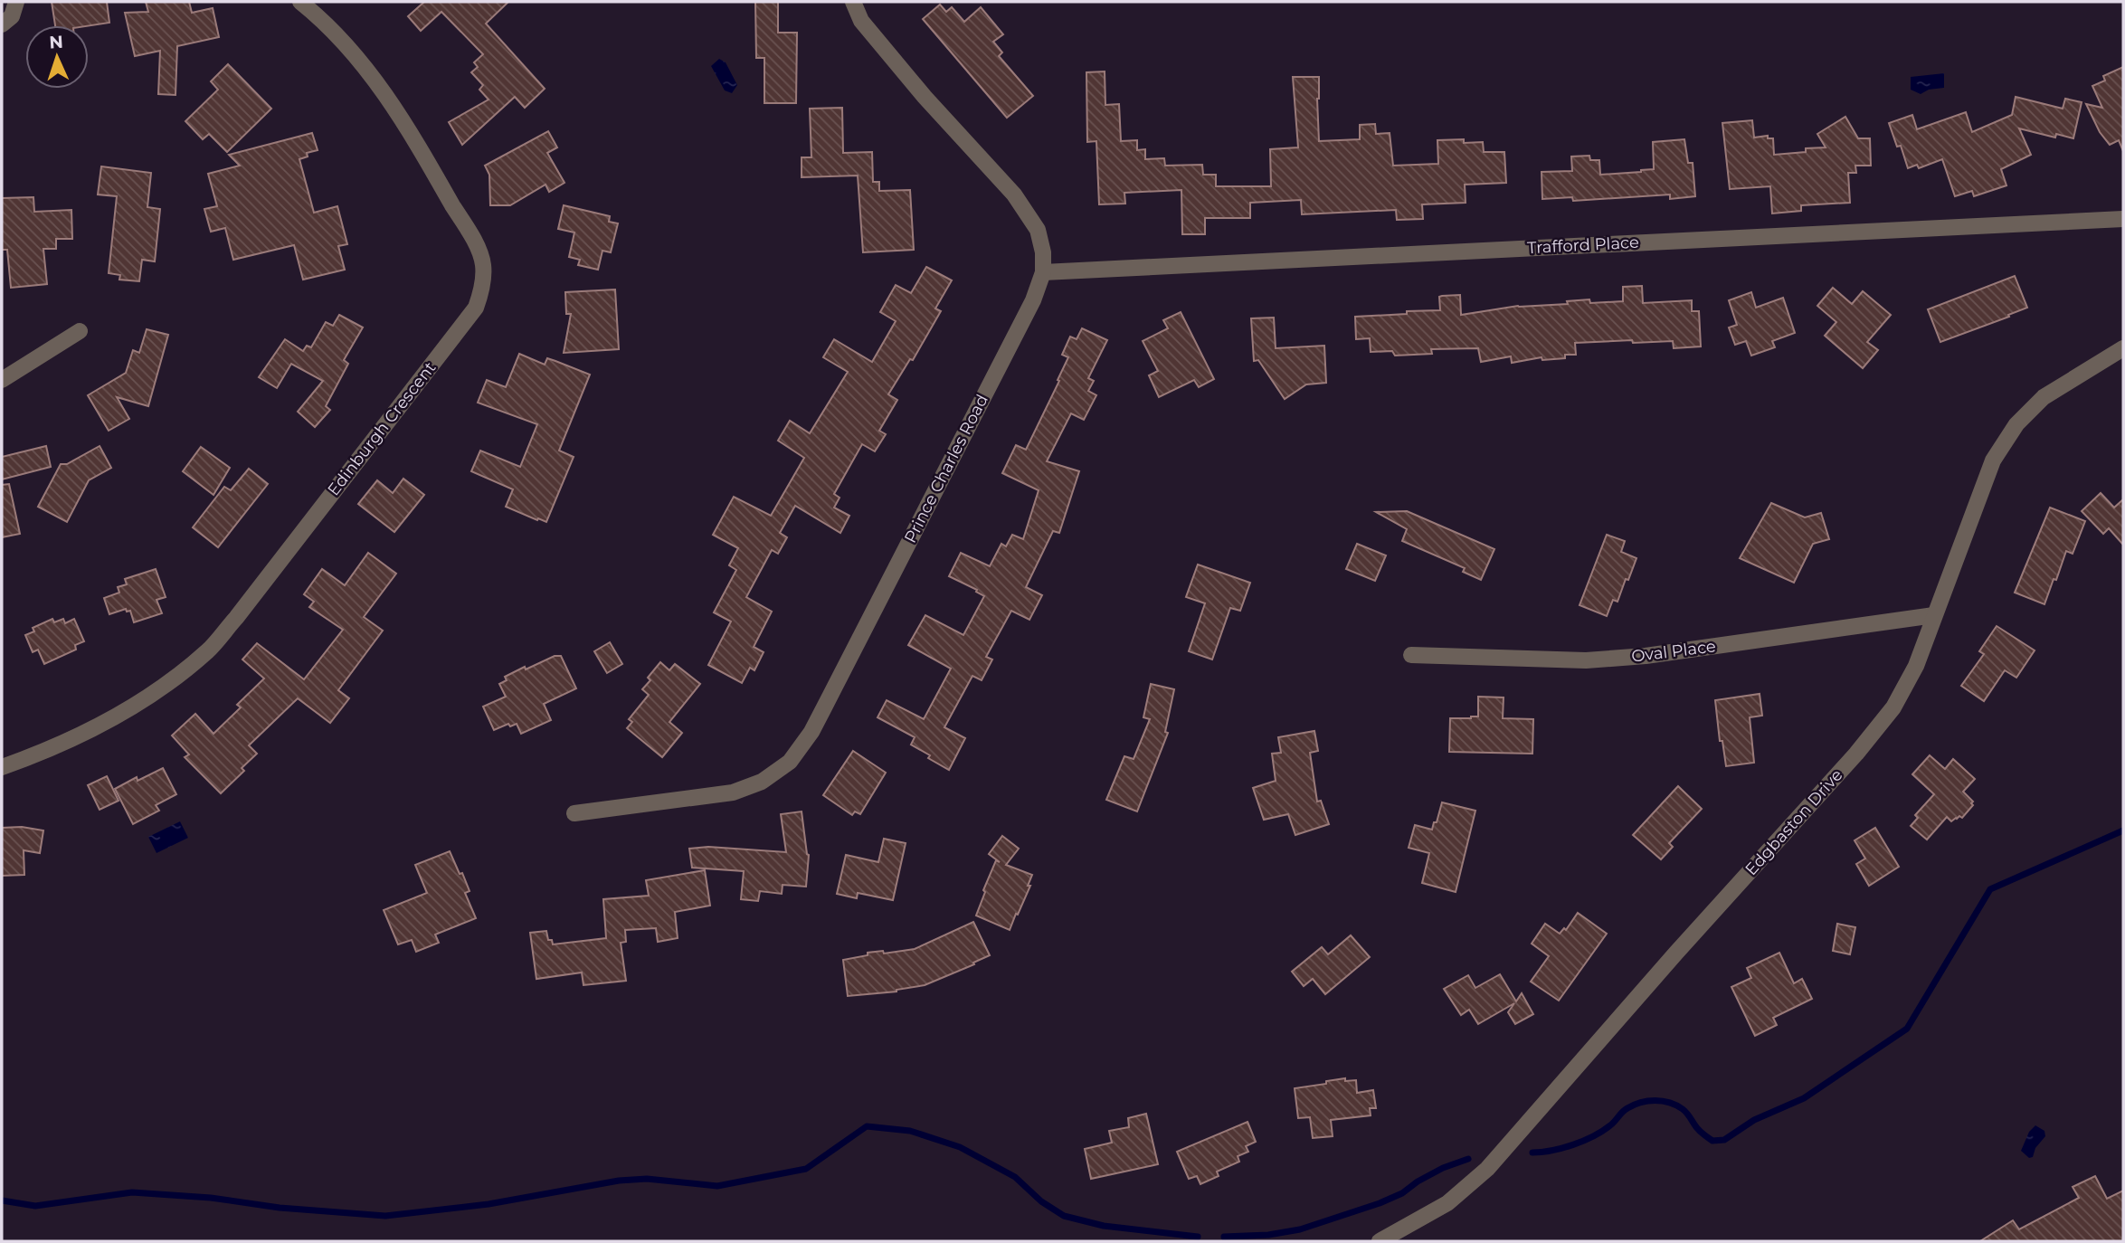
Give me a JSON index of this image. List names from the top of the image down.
{
  "streets": {
    "street": [
      "Trafford Place",
      "Edinburgh Crescent",
      "Prince Charles Road",
      "Oval Place",
      "Edgbaston Drive"
    ]
  },
  "crossings": [
    ["Trafford Place", "Prince Charles Road"],
    ["Oval Place", "Edgbaston Drive"]
  ],
  "north": "top"
}
